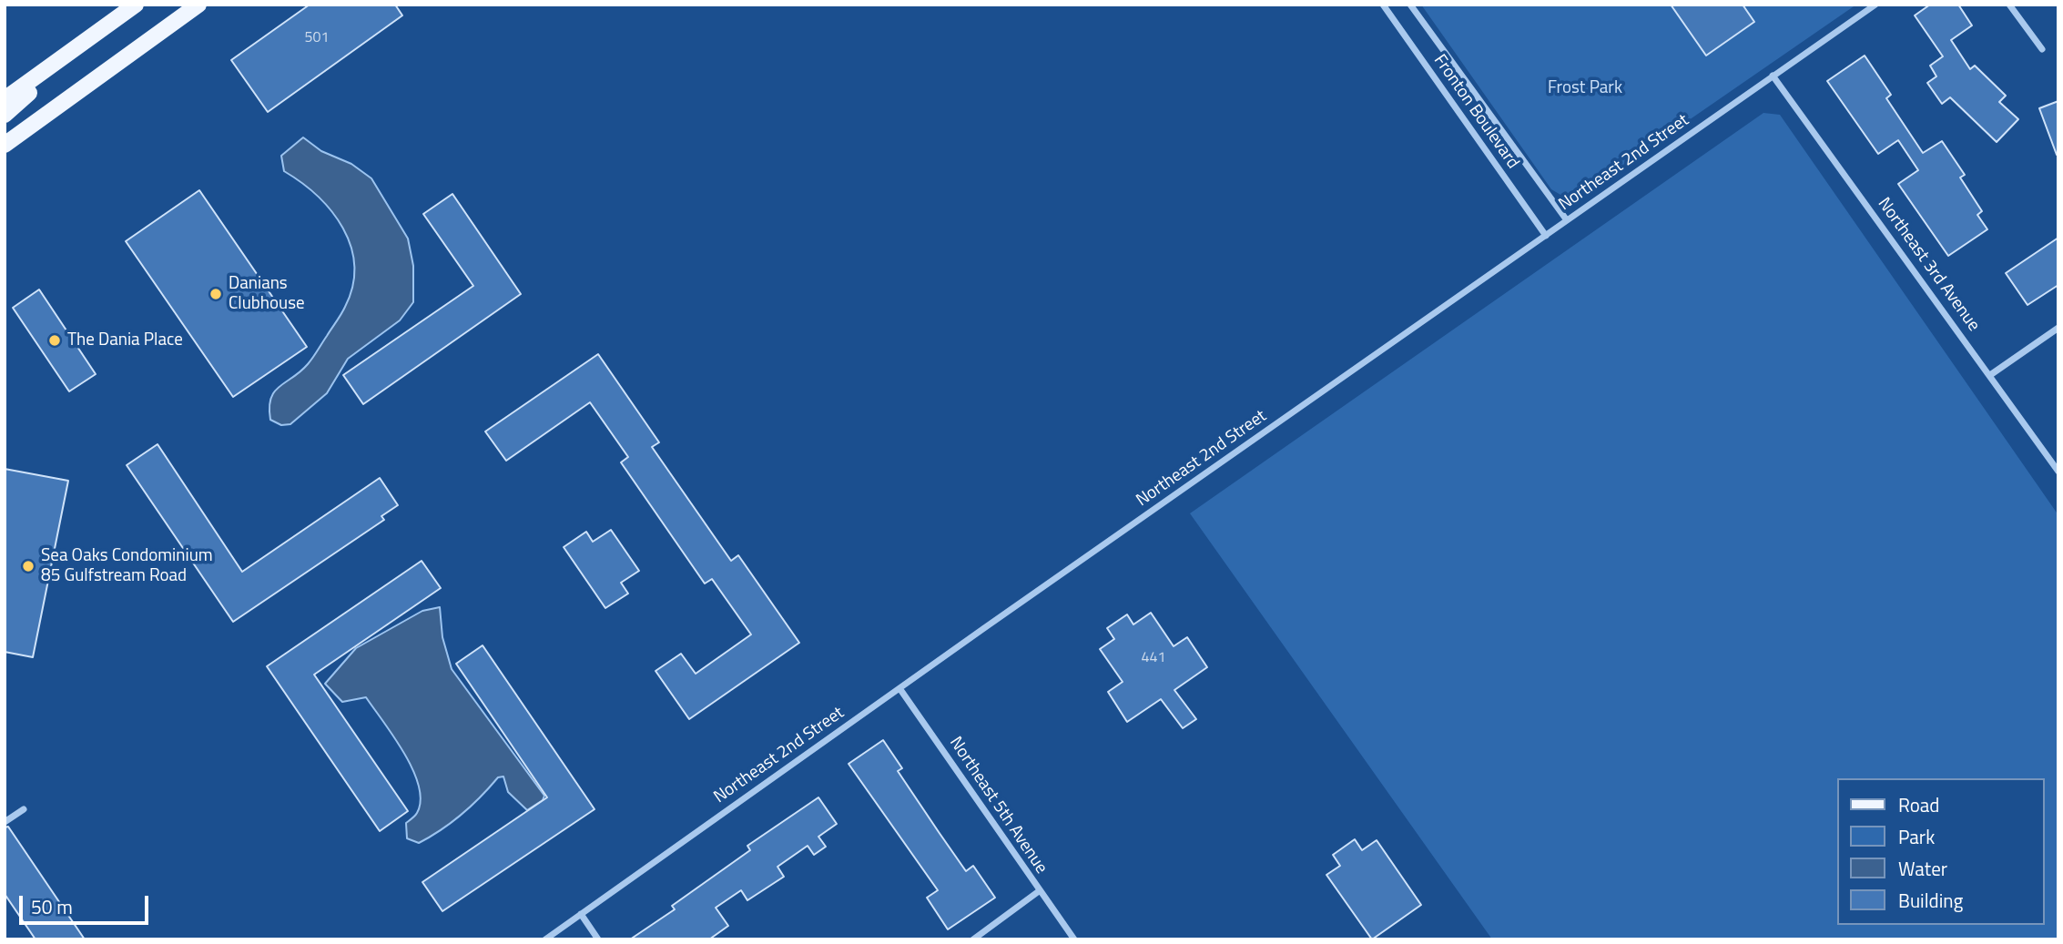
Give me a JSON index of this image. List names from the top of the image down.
{
  "streets": {
    "street": [
      "Fronton Boulevard",
      "Northeast 2nd Street",
      "Northeast 3rd Avenue",
      "Northeast 5th Avenue"
    ]
  },
  "crossings": [
    ["Fronton Boulevard", "Northeast 2nd Street"],
    ["Northeast 2nd Street", "Northeast 3rd Avenue"],
    ["Northeast 2nd Street", "Northeast 5th Avenue"]
  ],
  "parks": ["Frost Park"],
  "places": ["Danians Clubhouse", "The Dania Place", "Sea Oaks Condominium 85 Gulfstream Road"],
  "house_numbers": ["501", "441"],
  "legend": [
    "Road",
    "Park",
    "Water",
    "Building"
  ],
  "scale_bar": "50 m"
}
